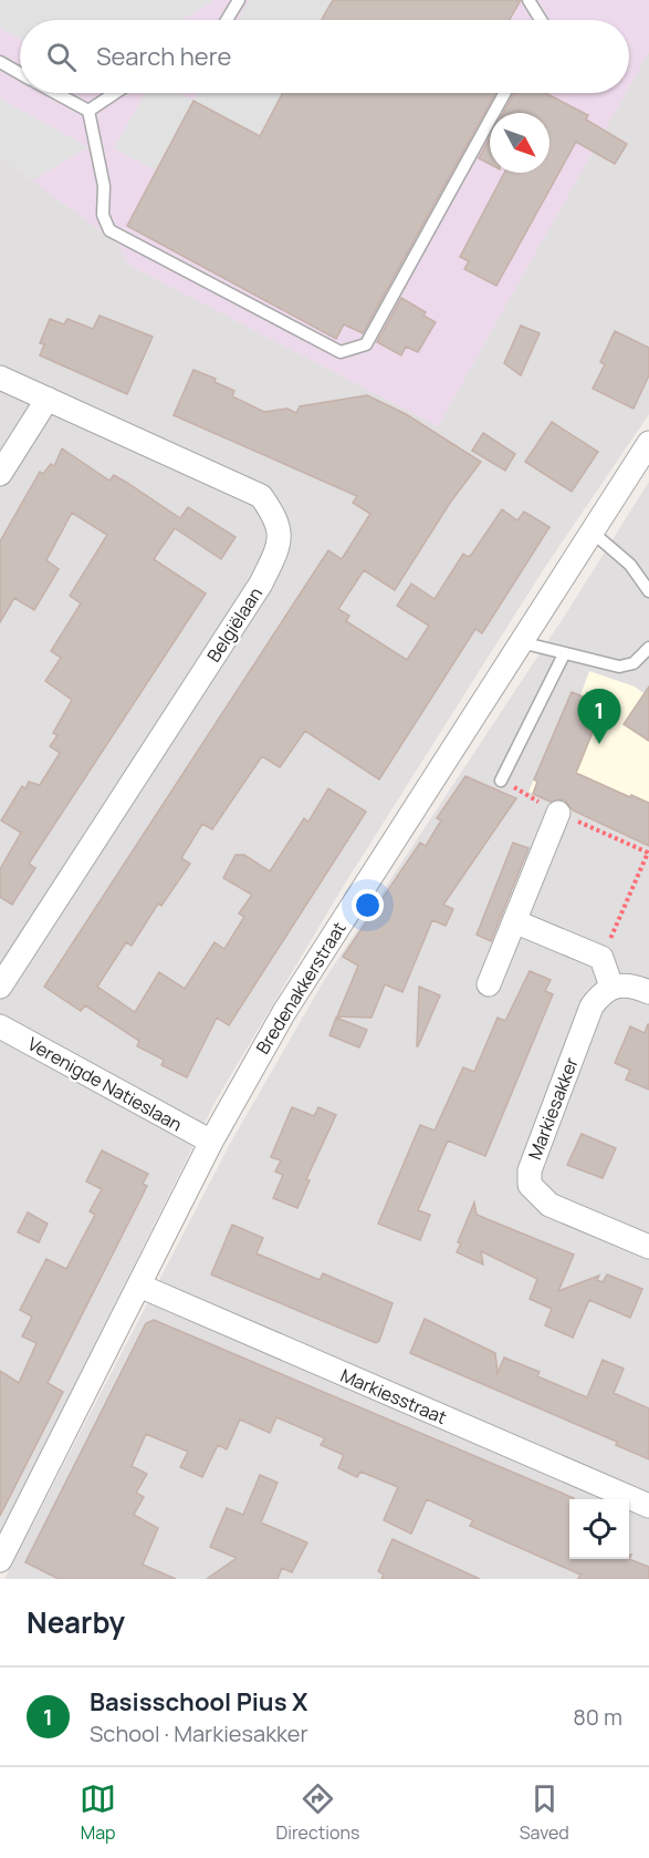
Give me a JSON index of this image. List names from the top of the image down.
{
  "streets": {
    "street": [
      "Belgiëlaan",
      "Bredenakkerstraat",
      "Verenigde Natieslaan",
      "Markiesakker",
      "Markiesstraat"
    ]
  },
  "crossings": [
    ["Bredenakkerstraat", "Verenigde Natieslaan"],
    ["Bredenakkerstraat", "Markiesstraat"]
  ],
  "north": "bottom right",
  "page": {
    "search": "Search here",
    "pins": "1",
    "heading": "Nearby",
    "list": [
      {
        "mark": "1",
        "name": "Basisschool Pius X",
        "note": "School · Markiesakker",
        "value": "80 m"
      }
    ],
    "nav": ["Map", "Directions", "Saved"]
  }
}
